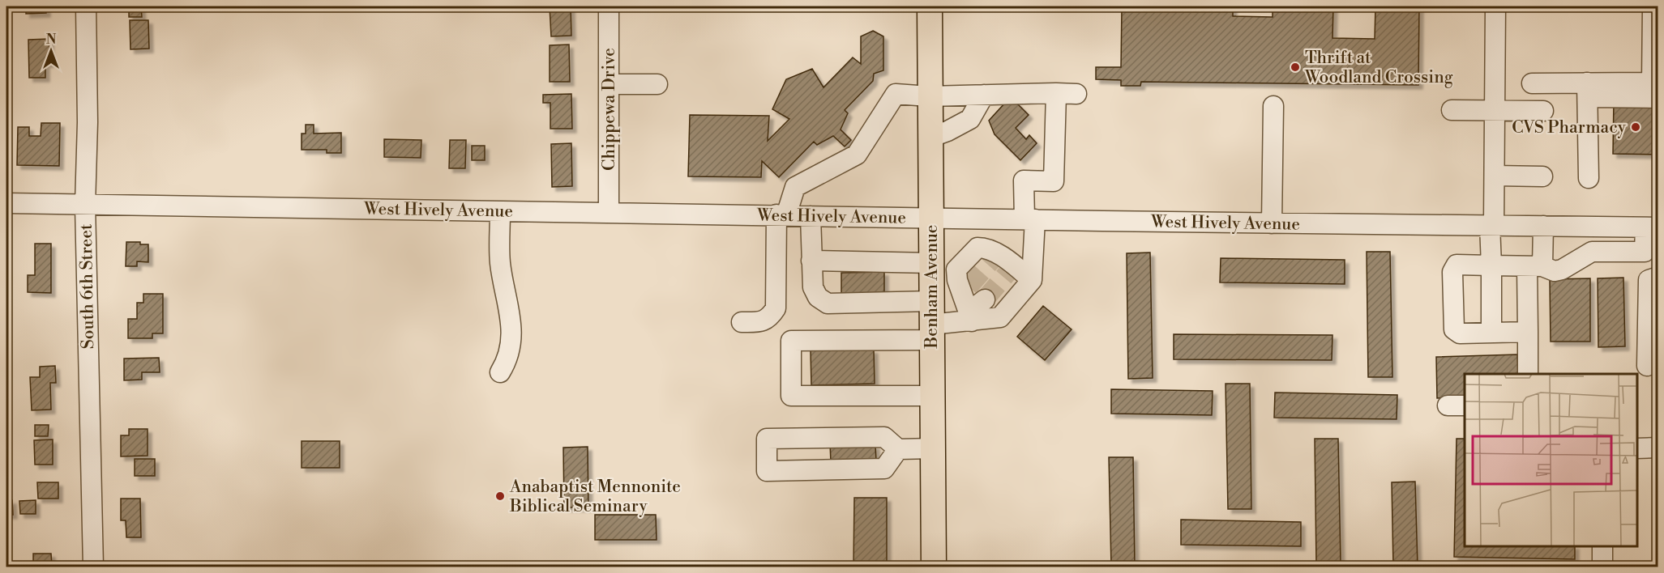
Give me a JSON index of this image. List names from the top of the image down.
{
  "streets": {
    "main road": ["Benham Avenue"],
    "street": ["Chippewa Drive", "West Hively Avenue", "South 6th Street"]
  },
  "crossings": [
    ["Chippewa Drive", "West Hively Avenue"],
    ["West Hively Avenue", "South 6th Street"],
    ["West Hively Avenue", "Benham Avenue"]
  ],
  "places": ["Thrift at Woodland Crossing", "CVS Pharmacy", "Anabaptist Mennonite Biblical Seminary"],
  "north": "top"
}
